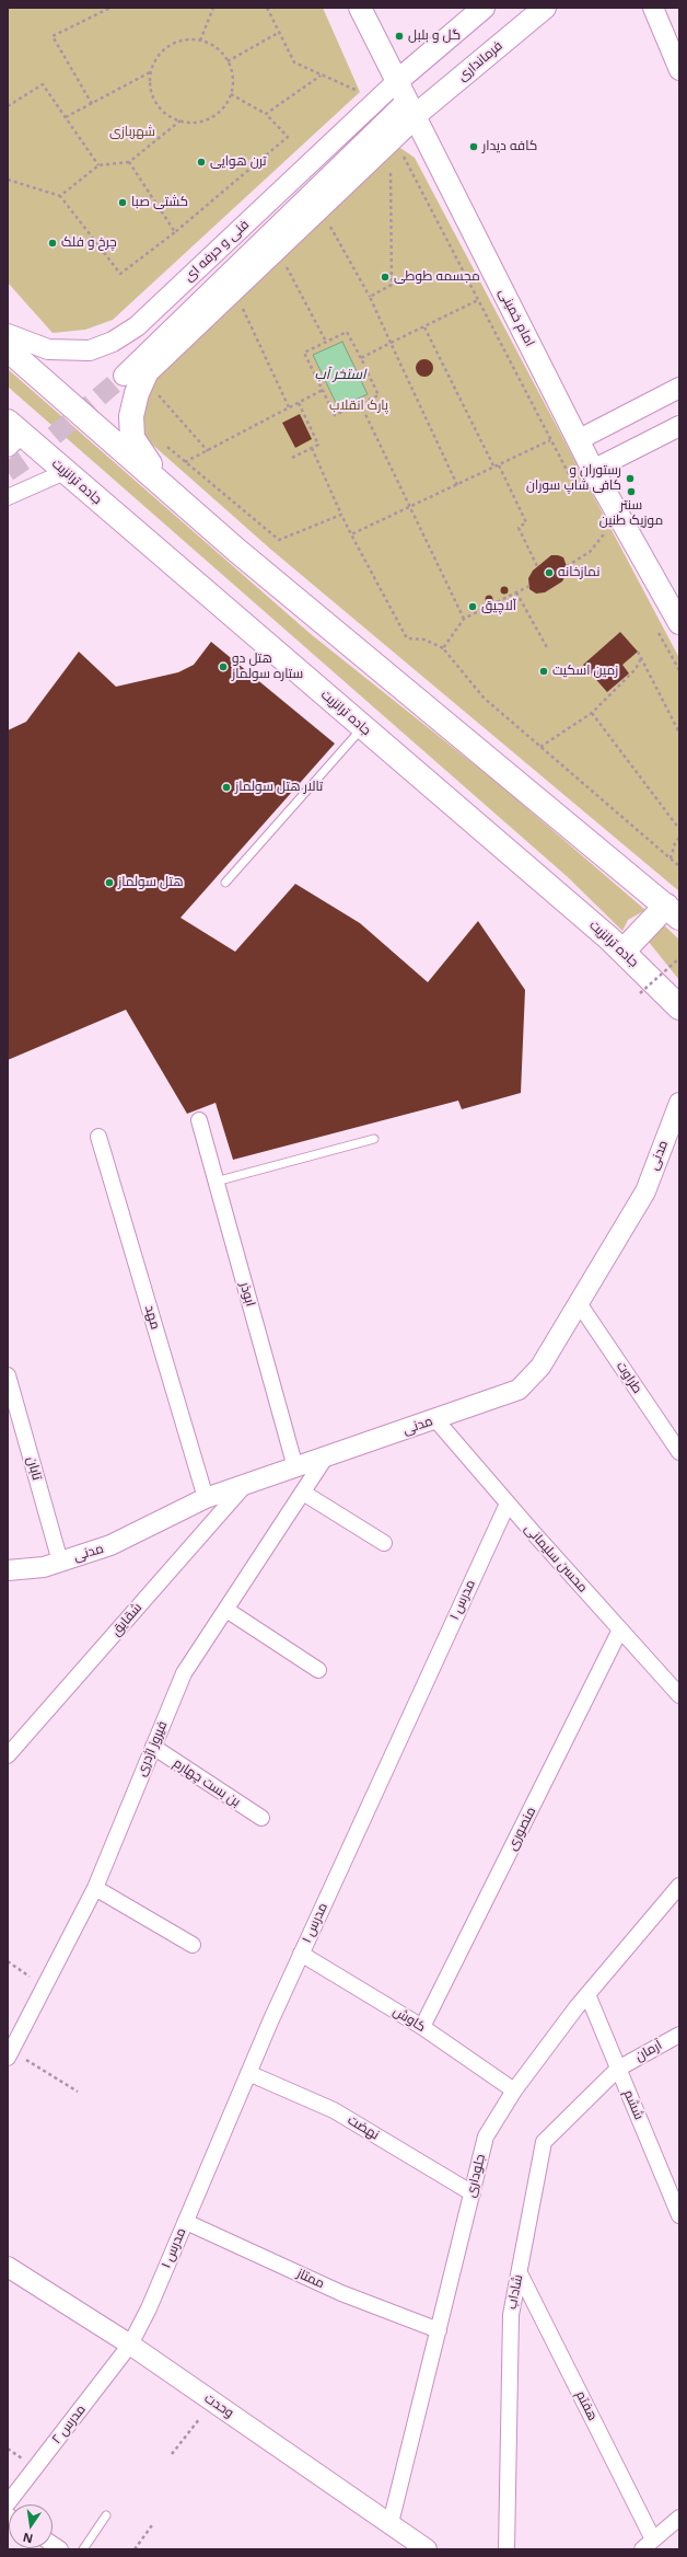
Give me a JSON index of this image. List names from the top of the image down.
{
  "streets": {
    "main road": ["فرمانداری", "امام خمینی", "جاده ترانزیت"],
    "street": [
      "فنی و حرفه ای",
      "مدنی",
      "ابوذر",
      "مهد",
      "طراوت",
      "تابان",
      "محسن سلیمانی",
      "مدرس ۱",
      "شقایق",
      "فیروز اژدری",
      "بن بست چهارم",
      "منصوری",
      "کاوش",
      "آرمان",
      "ششم",
      "نهضت",
      "جلوداری",
      "ممتاز",
      "شاداب",
      "وحدت",
      "هفتم",
      "مدرس ۲"
    ]
  },
  "crossings": [
    ["فرمانداری", "امام خمینی"],
    ["فنی و حرفه ای", "امام خمینی"],
    ["مدنی", "ابوذر"],
    ["مدنی", "مهد"],
    ["مدنی", "طراوت"],
    ["مدنی", "تابان"],
    ["مدنی", "محسن سلیمانی"],
    ["مدنی", "شقایق"],
    ["مدنی", "فیروز اژدری"],
    ["محسن سلیمانی", "مدرس ۱"],
    ["محسن سلیمانی", "منصوری"],
    ["مدرس ۱", "کاوش"],
    ["مدرس ۱", "نهضت"],
    ["مدرس ۱", "ممتاز"],
    ["مدرس ۱", "وحدت"],
    ["مدرس ۱", "مدرس ۲"],
    ["فیروز اژدری", "بن بست چهارم"],
    ["منصوری", "کاوش"],
    ["کاوش", "جلوداری"],
    ["آرمان", "ششم"],
    ["آرمان", "شاداب"],
    ["ششم", "جلوداری"],
    ["ششم", "شاداب"],
    ["نهضت", "جلوداری"],
    ["جلوداری", "ممتاز"],
    ["جلوداری", "وحدت"],
    ["شاداب", "هفتم"],
    ["وحدت", "مدرس ۲"]
  ],
  "water": ["استخر آب"],
  "parks": ["شهربازی", "پارک انقلاب"],
  "places": [
    "گل و بلبل",
    "کافه دیدار",
    "ترن هوایی",
    "کشتی صبا",
    "چرخ و فلک",
    "مجسمه طوطی",
    "رستوران و کافی شاپ سوران",
    "سنتر موزیک طنین",
    "نمازخانه",
    "آلاچیق",
    "هتل دو ستاره سولماز",
    "زمین اسکیت",
    "تالار هتل سولماز",
    "هتل سولماز"
  ],
  "north": "bottom"
}
